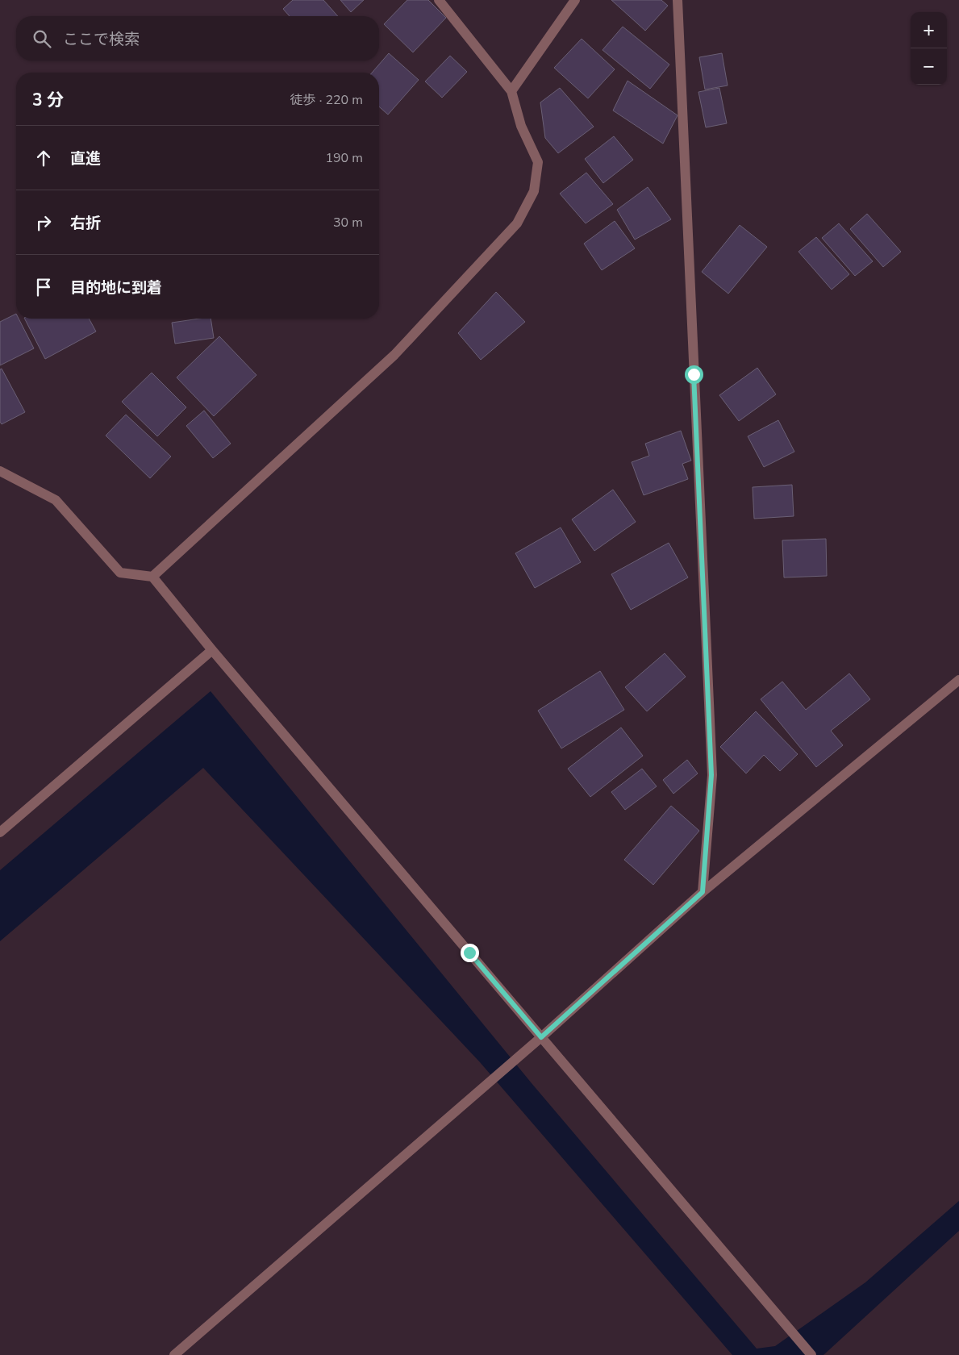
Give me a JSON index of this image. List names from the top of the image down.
{
  "page": {
    "map_buttons": ["+", "−"],
    "search": "ここで検索",
    "heading": ["3 分", "徒歩 · 220 m"],
    "list": [
      ["直進", "190 m"],
      ["右折", "30 m"],
      "目的地に到着"
    ]
  }
}
